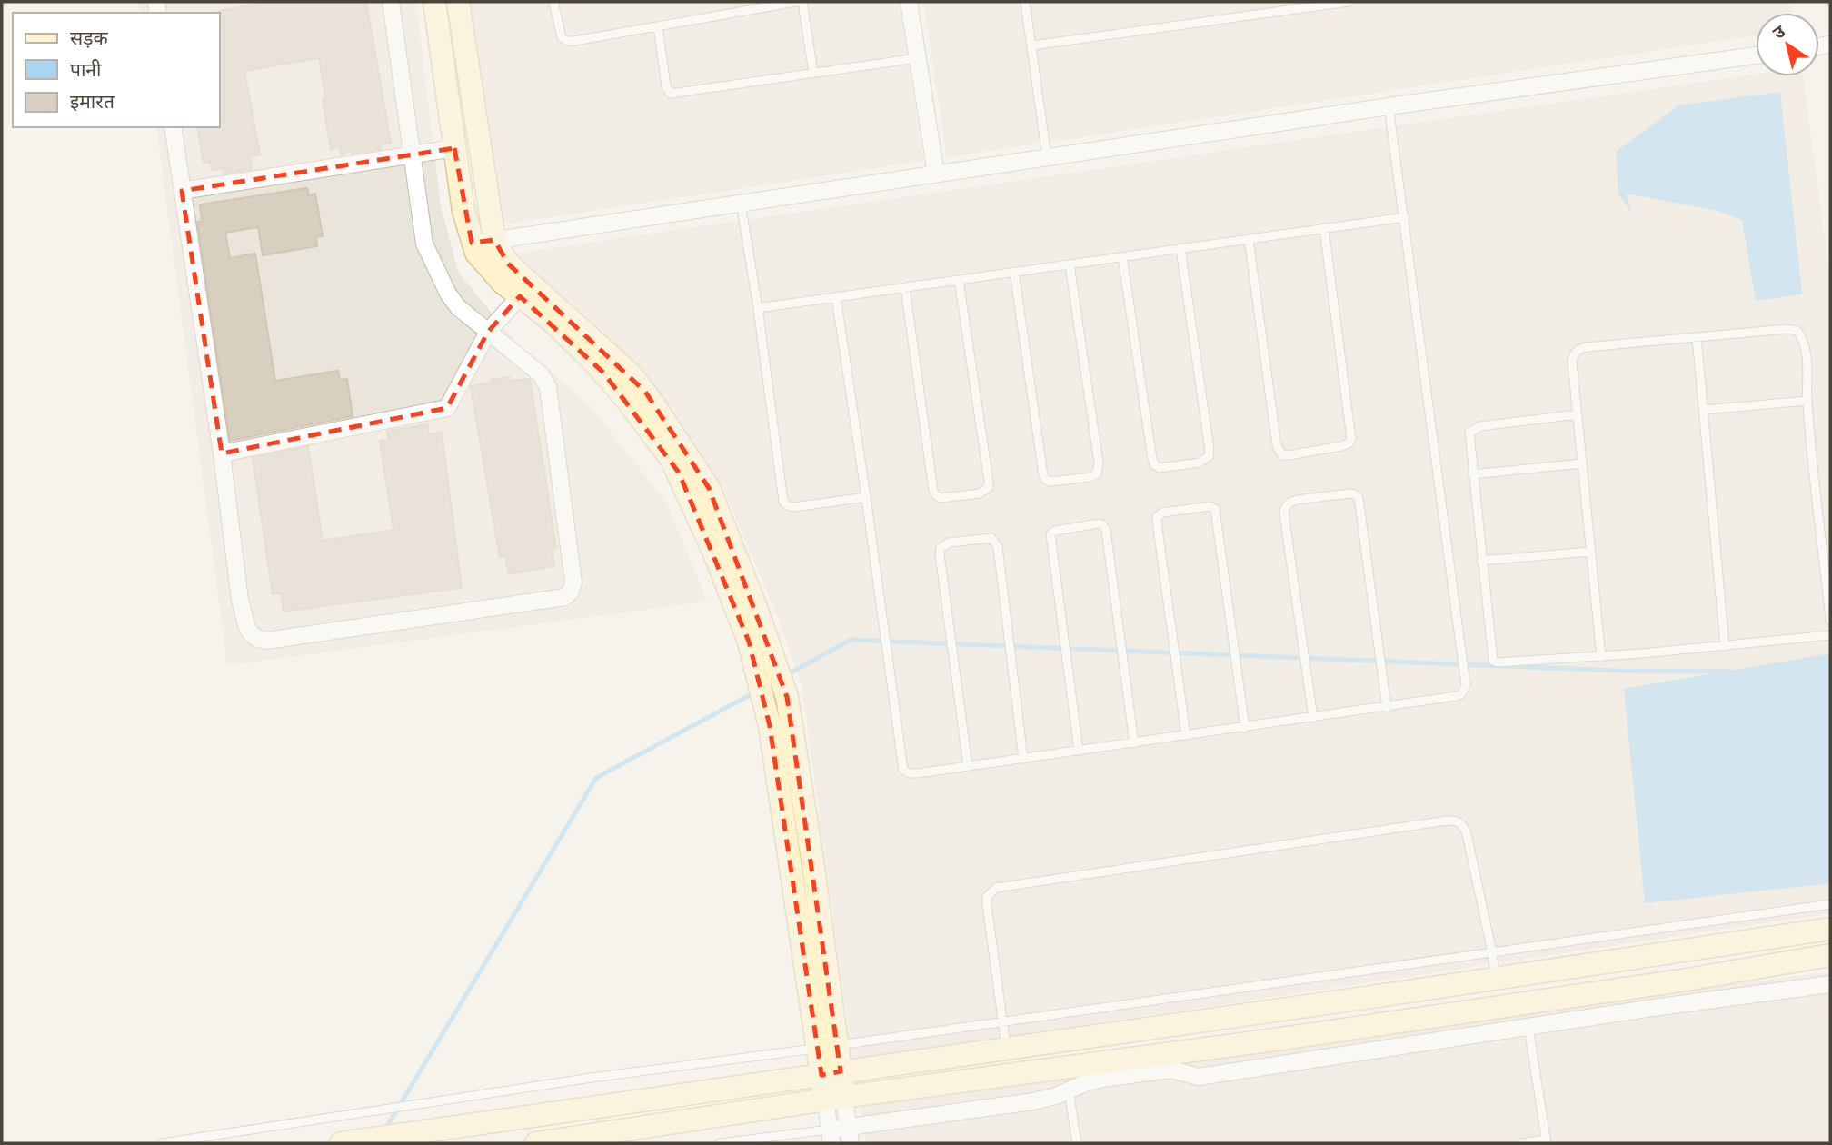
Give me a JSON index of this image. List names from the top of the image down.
{
  "legend": ["सड़क", "पानी", "इमारत"],
  "north": "top left"
}
